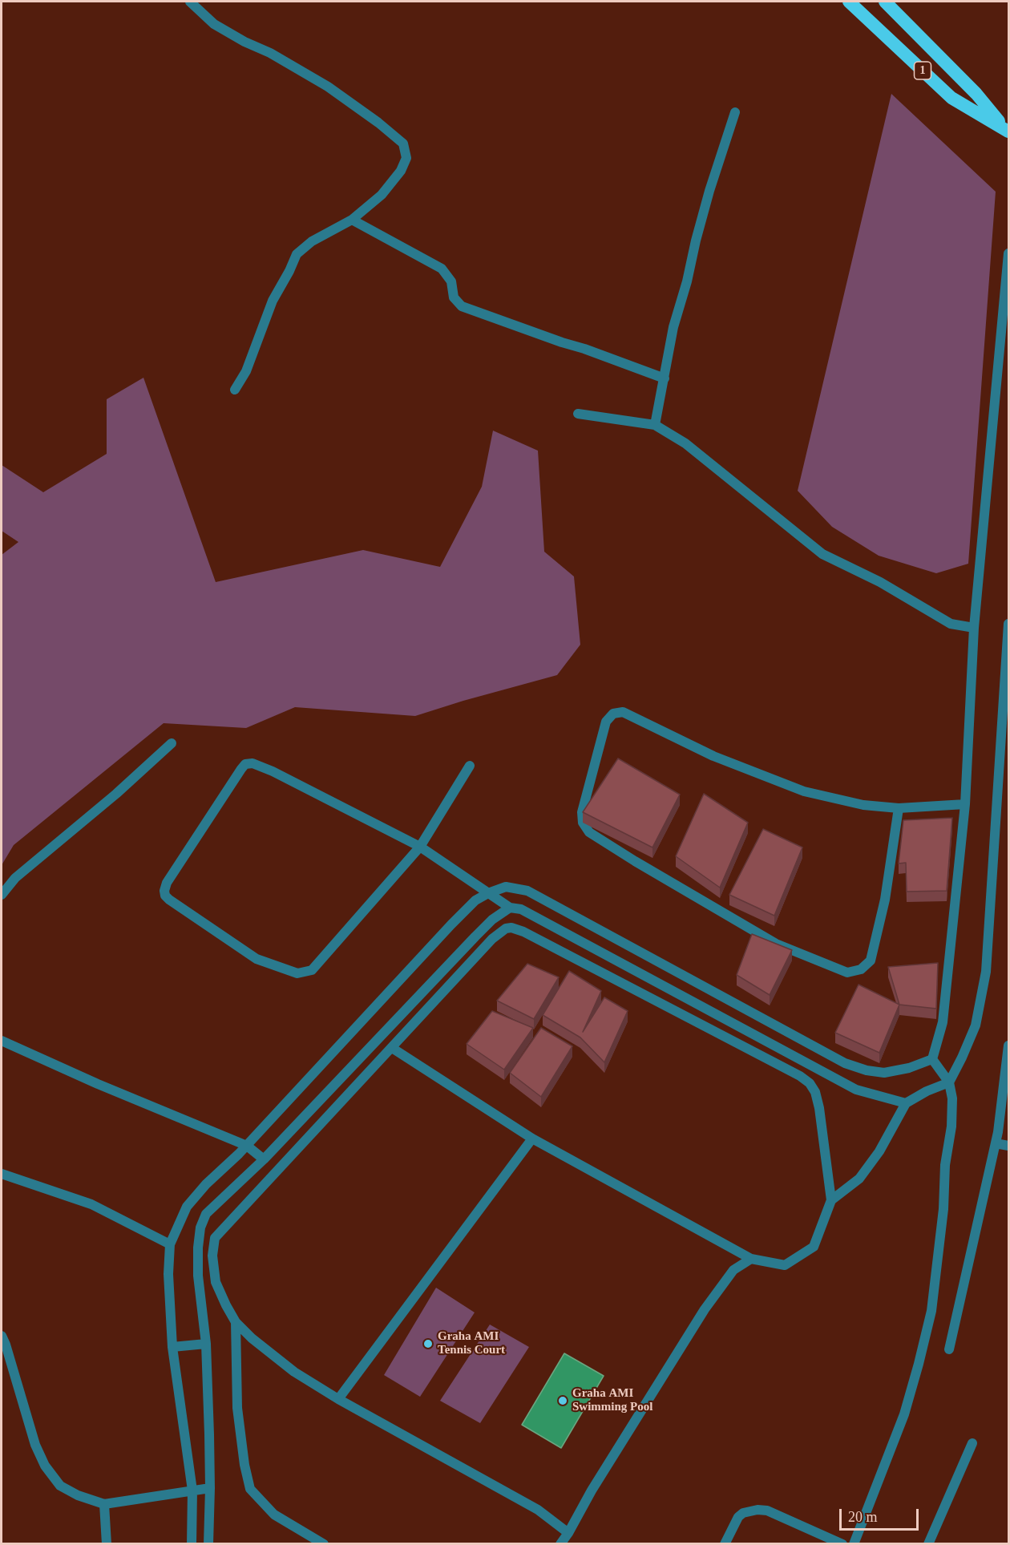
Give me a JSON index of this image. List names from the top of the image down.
{
  "streets": {
    "highway": ["1"]
  },
  "places": ["Graha AMI Tennis Court", "Graha AMI Swimming Pool"],
  "scale_bar": "20 m"
}
